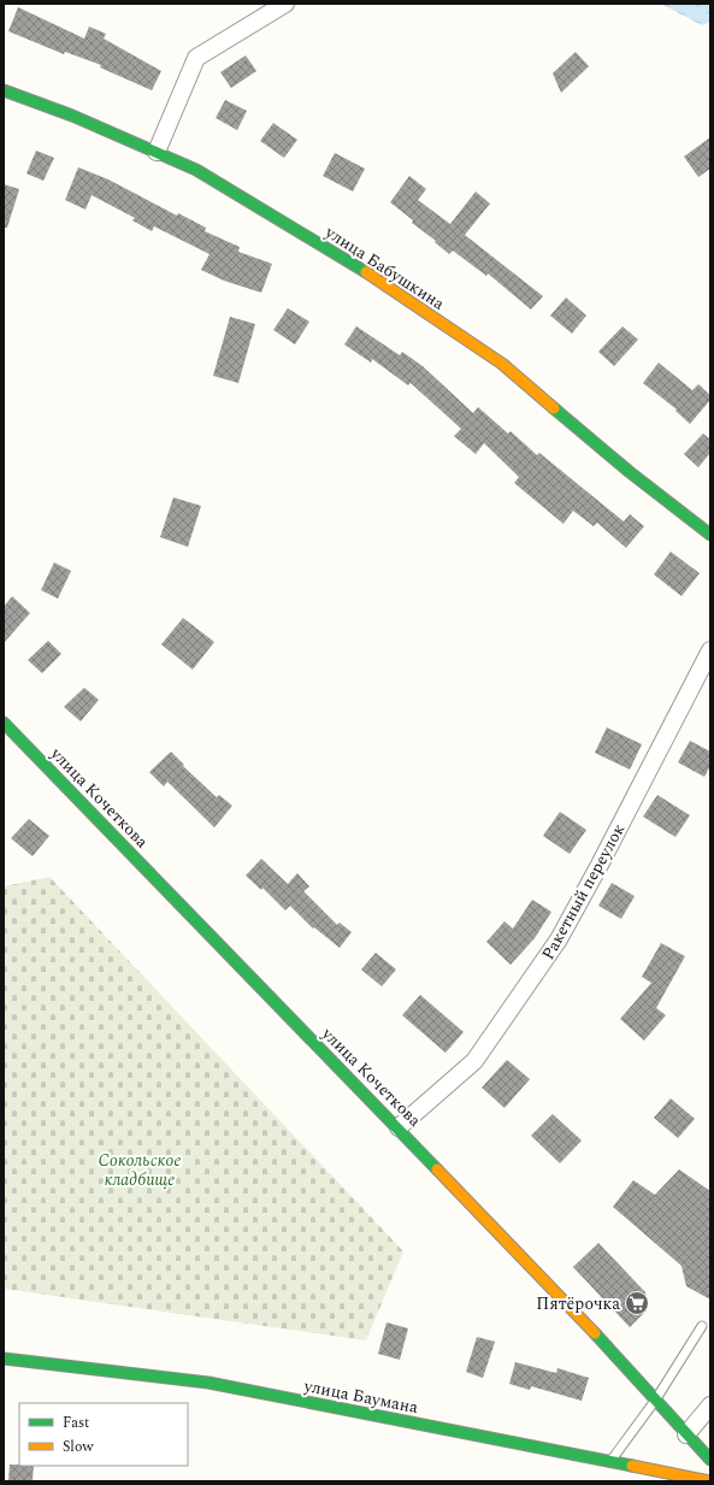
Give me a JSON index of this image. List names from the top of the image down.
{
  "streets": {
    "street": [
      "улица Бабушкина",
      "улица Кочеткова",
      "Ракетный переулок",
      "улица Баумана"
    ]
  },
  "crossings": [
    ["улица Кочеткова", "Ракетный переулок"]
  ],
  "parks": ["Сокольское кладбище"],
  "places": {
    "supermarket": ["Пятёрочка"]
  },
  "legend": ["Fast", "Slow"]
}
